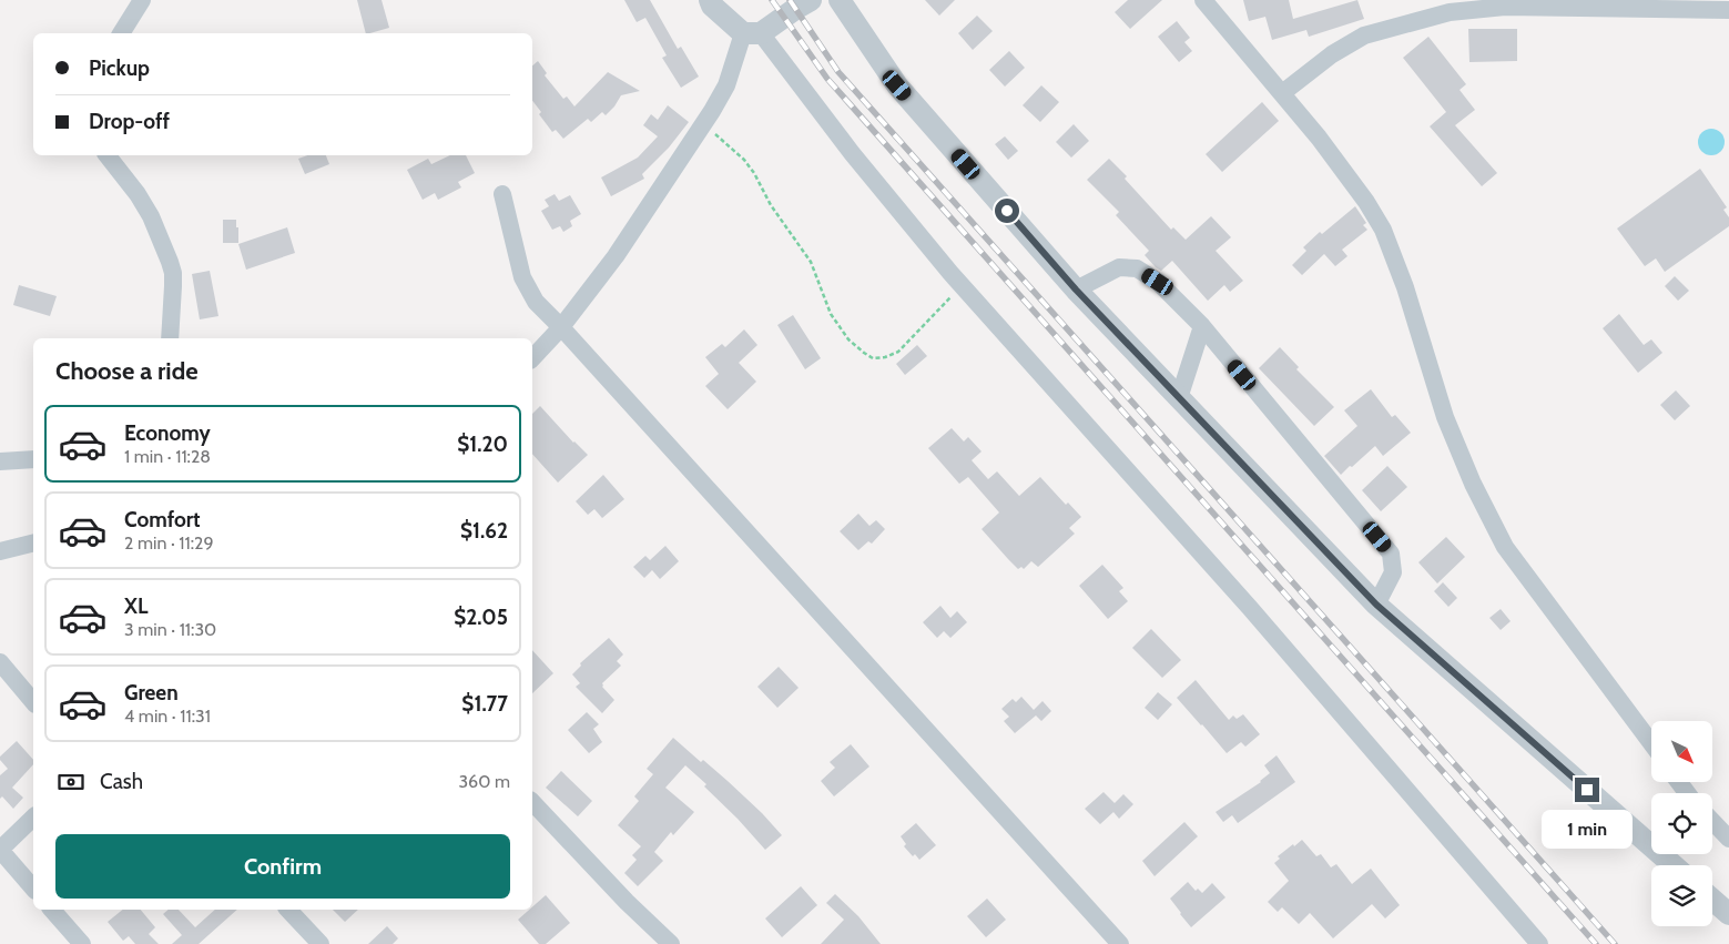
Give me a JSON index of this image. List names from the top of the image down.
{
  "north": "bottom right",
  "page": {
    "banner": ["Pickup", "Drop-off"],
    "heading": "Choose a ride",
    "list": [
      {
        "name": "Economy",
        "note": "1 min · 11:28",
        "value": "$1.20"
      },
      {
        "name": "Comfort",
        "note": "2 min · 11:29",
        "value": "$1.62"
      },
      {
        "name": "XL",
        "note": "3 min · 11:30",
        "value": "$2.05"
      },
      {
        "name": "Green",
        "note": "4 min · 11:31",
        "value": "$1.77"
      }
    ],
    "pay": ["Cash", "360 m"],
    "bubble": "1 min",
    "buttons": "Confirm"
  }
}
